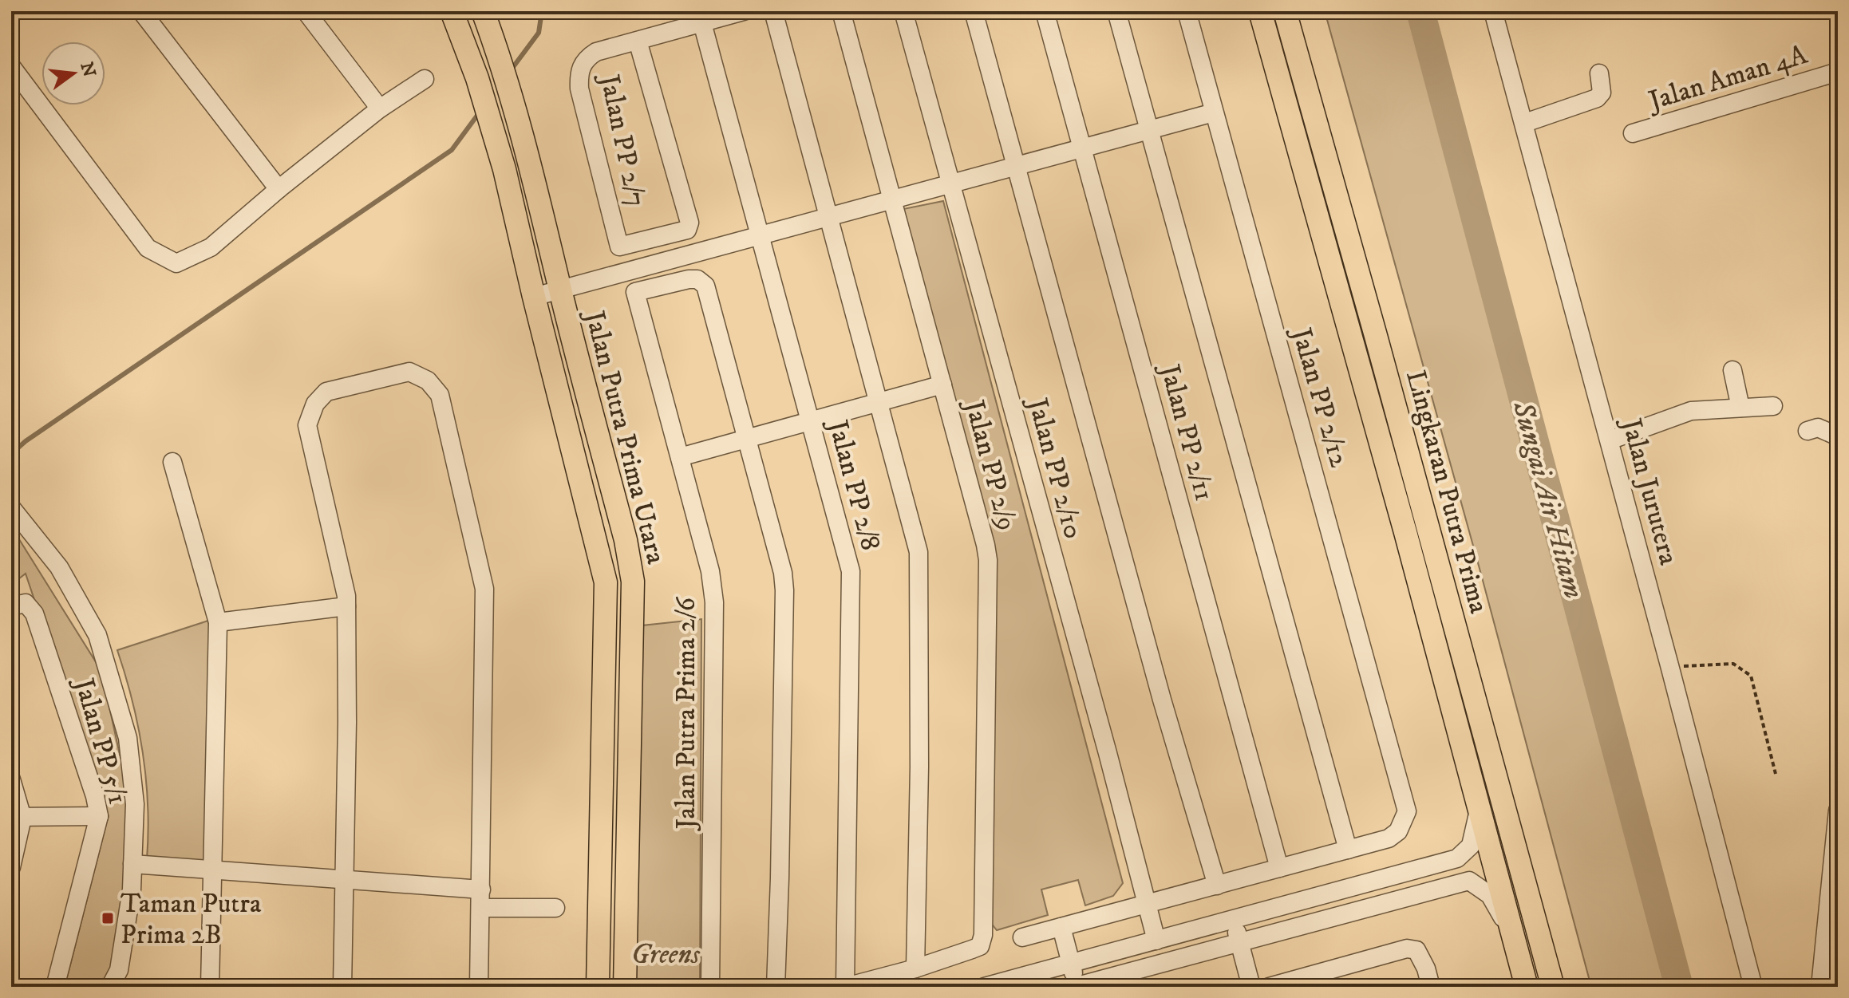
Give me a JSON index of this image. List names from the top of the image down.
{
  "streets": {
    "main road": ["Jalan Putra Prima Utara", "Lingkaran Putra Prima"],
    "street": [
      "Jalan Aman 4A",
      "Jalan PP 2/7",
      "Jalan PP 2/12",
      "Jalan PP 2/11",
      "Jalan PP 2/9",
      "Jalan PP 2/10",
      "Jalan PP 2/8",
      "Jalan Jurutera",
      "Jalan Putra Prima 2/6",
      "Jalan PP 5/1"
    ]
  },
  "crossings": [
    ["Jalan PP 2/7", "Jalan PP 2/8"]
  ],
  "water": ["Sungai Air Hitam"],
  "parks": ["Greens"],
  "places": {
    "transit": ["Taman Putra Prima 2B"]
  },
  "north": "right"
}
